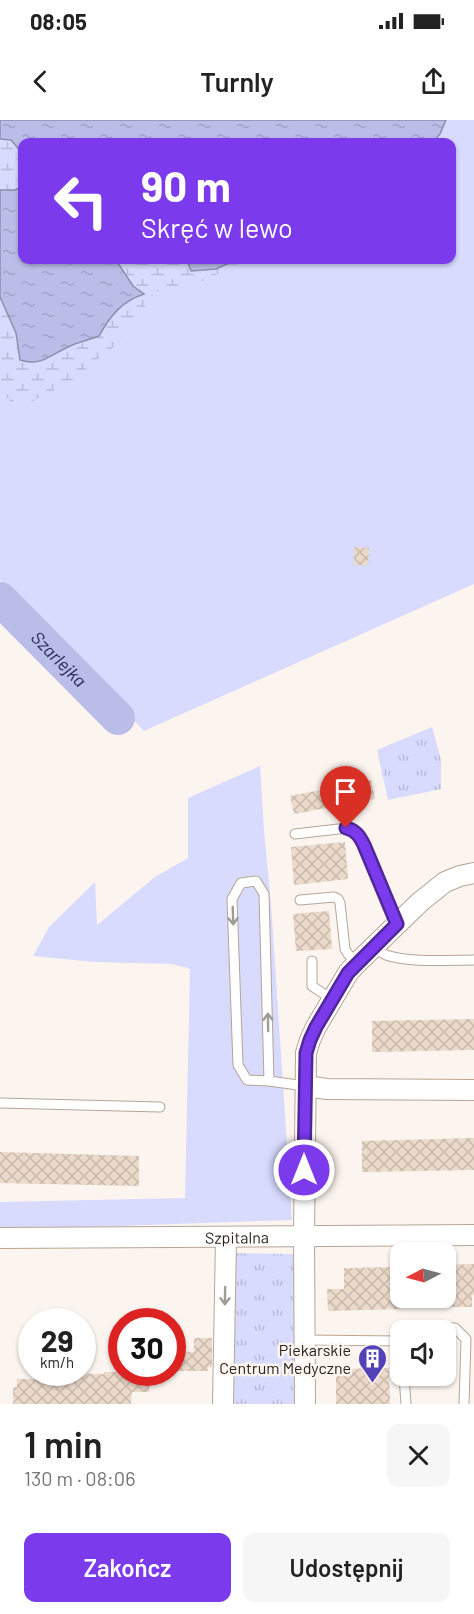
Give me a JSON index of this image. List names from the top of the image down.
{
  "streets": {
    "street": ["Szpitalna"]
  },
  "water": ["Szarlejka"],
  "places": {
    "building": ["Piekarskie Centrum Medyczne"]
  },
  "north": "left",
  "page": {
    "status": "08:05",
    "header": "Turnly",
    "turn": ["90 m", "Skręć w lewo"],
    "speed": "29 km/h",
    "limit": "30",
    "heading": ["1 min", "130 m · 08:06"],
    "buttons": ["Zakończ", "Udostępnij"]
  }
}
